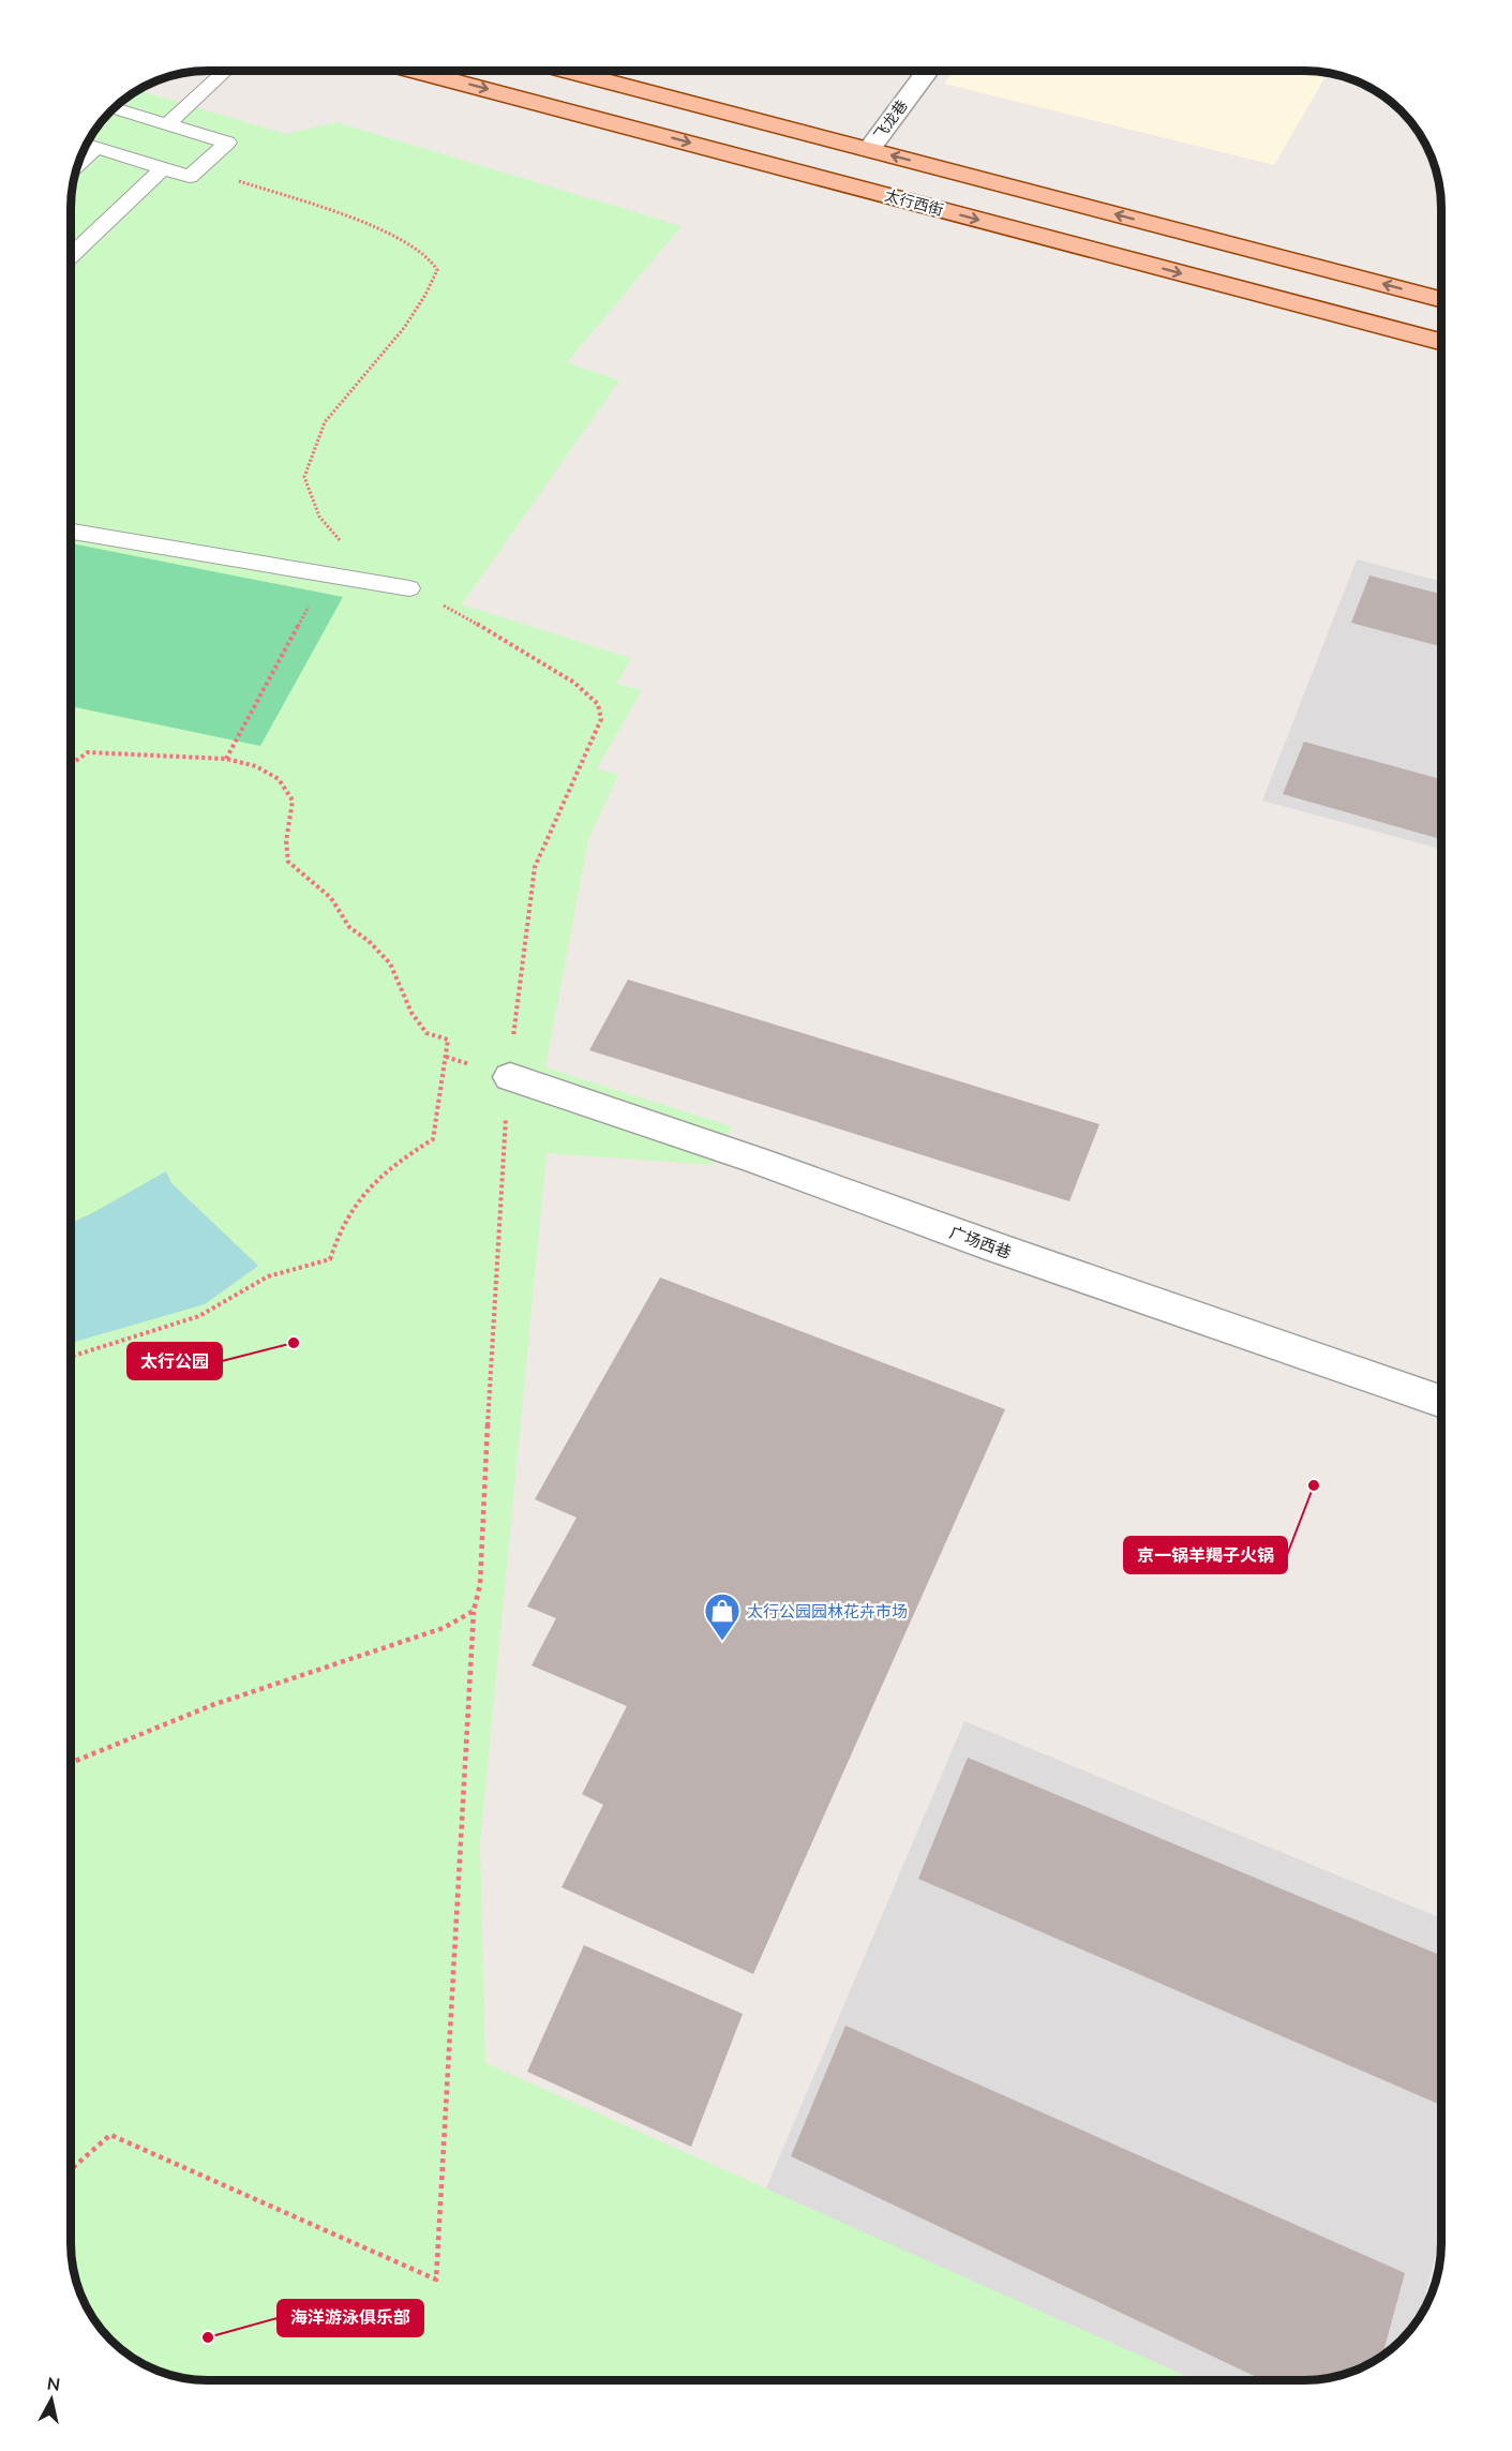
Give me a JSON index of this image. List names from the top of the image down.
{
  "streets": {
    "main road": ["太行西街"],
    "street": ["飞龙巷", "广场西巷"]
  },
  "places": {
    "other": ["太行公园", "京一锅羊羯子火锅", "海洋游泳俱乐部"],
    "shop": ["太行公园园林花卉市场"]
  },
  "north": "top"
}
